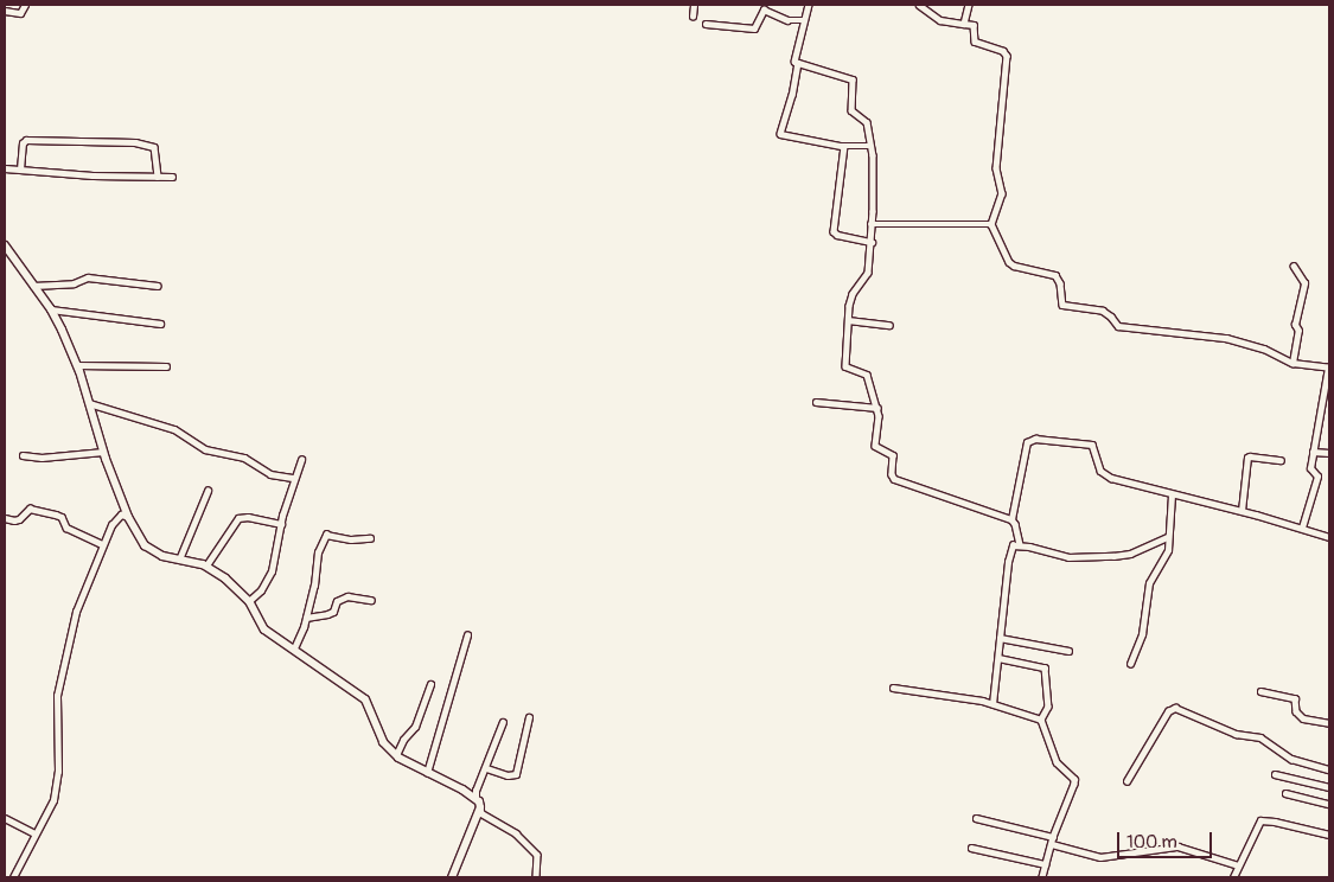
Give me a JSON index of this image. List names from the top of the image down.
{
  "scale_bar": "100 m"
}
